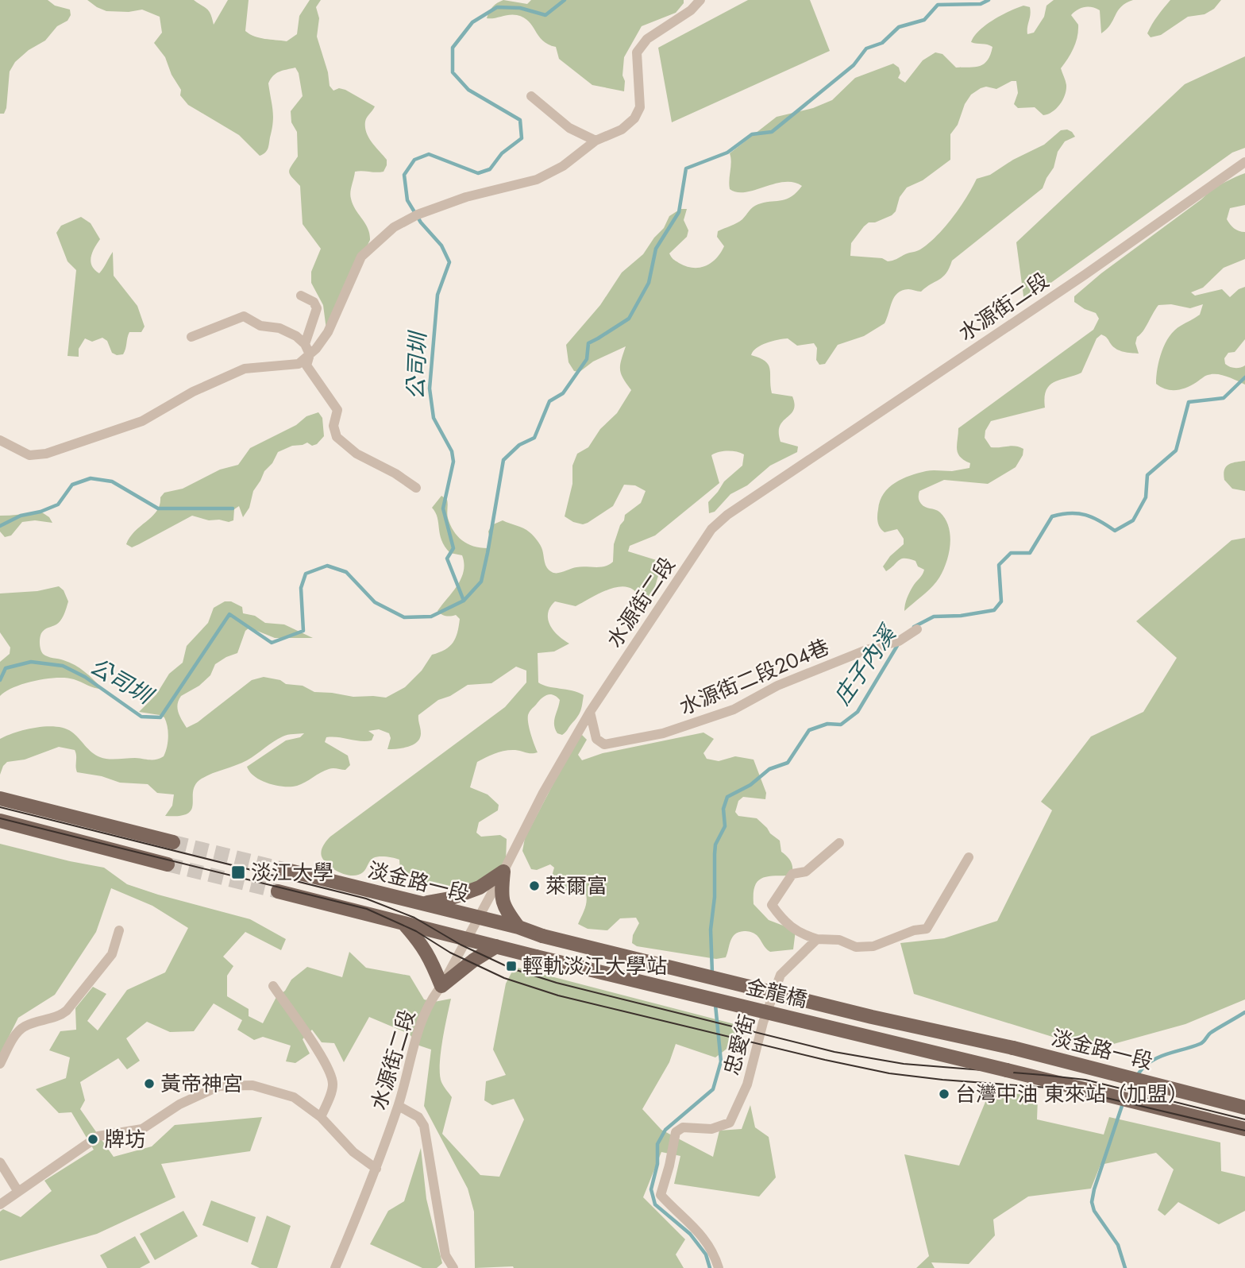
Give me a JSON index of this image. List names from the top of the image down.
{
  "streets": {
    "main road": ["淡金路一段", "金龍橋"],
    "street": ["水源街二段", "水源街二段204巷", "忠愛街"]
  },
  "crossings": [
    ["水源街二段", "水源街二段204巷"],
    ["水源街二段", "淡金路一段"],
    ["淡金路一段", "金龍橋"]
  ],
  "water": ["公司圳", "庄子內溪"],
  "places": {
    "transit": ["淡江大學", "輕軌淡江大學站"],
    "other": [
      "萊爾富",
      "黃帝神宮",
      "台灣中油 東來站（加盟）",
      "牌坊"
    ]
  }
}
